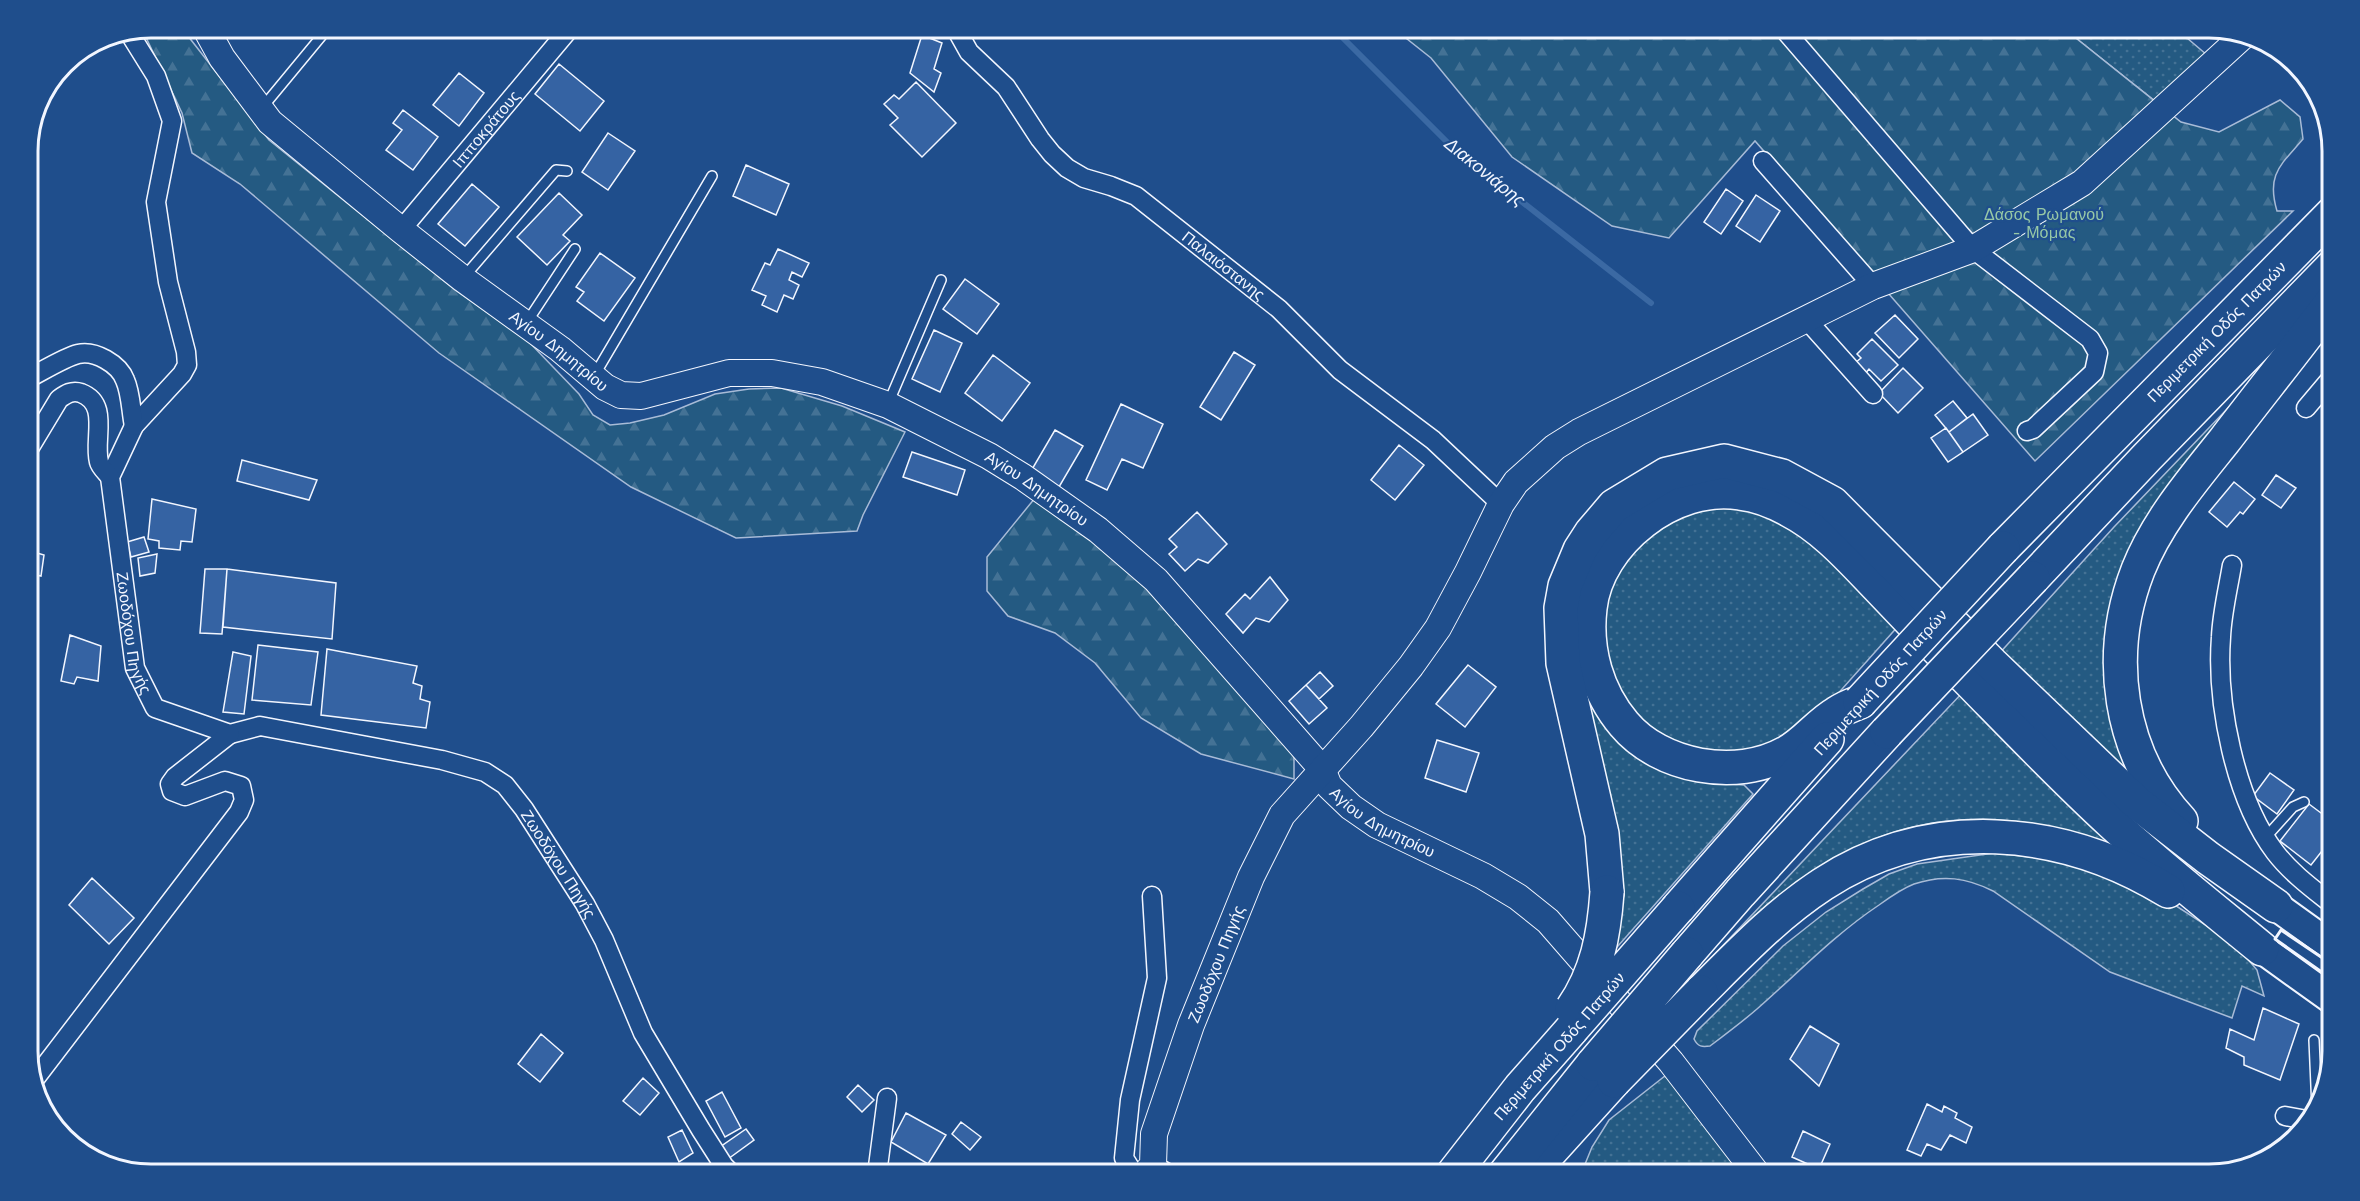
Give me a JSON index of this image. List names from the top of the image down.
{
  "streets": {
    "highway": ["Περιμετρική Οδός Πατρών"],
    "main road": ["Αγίου Δημητρίου", "Ζωοδόχου Πηγής"],
    "street": ["Ιπποκράτους", "Παλαιόστανης"]
  },
  "crossings": [
    ["Ιπποκράτους", "Αγίου Δημητρίου"],
    ["Παλαιόστανης", "Ζωοδόχου Πηγής"],
    ["Αγίου Δημητρίου", "Ζωοδόχου Πηγής"]
  ],
  "water": ["Διακονιάρης"],
  "parks": ["Δάσος Ρωμανού - Μόμας"]
}
